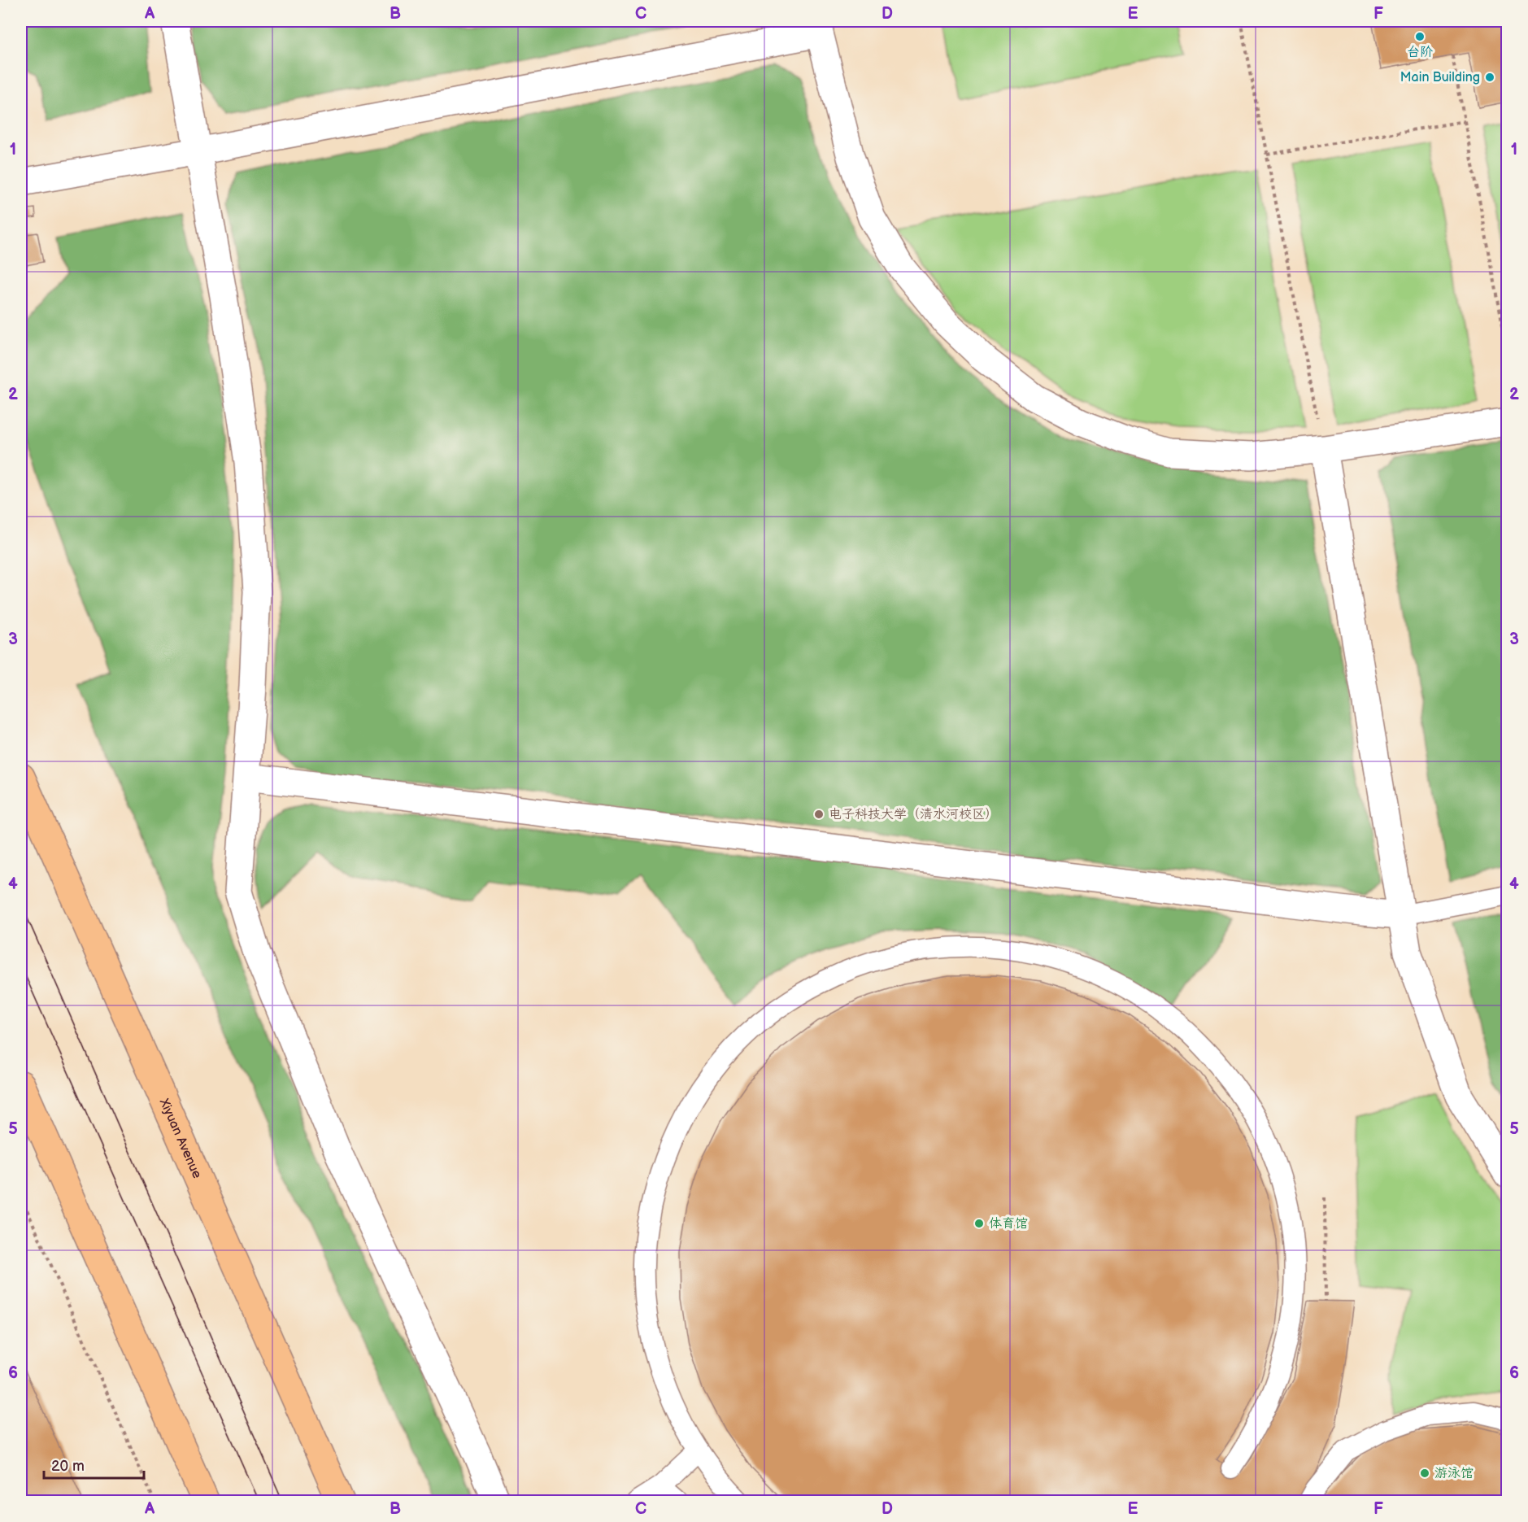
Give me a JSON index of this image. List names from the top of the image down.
{
  "streets": {
    "main road": ["Xiyuan Avenue"]
  },
  "places": [
    "台阶",
    "Main Building",
    "电子科技大学（清水河校区）",
    "体育馆",
    "游泳馆"
  ],
  "scale_bar": "20 m",
  "grid": {
    "columns": [
      "A",
      "B",
      "C",
      "D",
      "E",
      "F"
    ],
    "rows": [
      "1",
      "2",
      "3",
      "4",
      "5",
      "6"
    ]
  }
}
